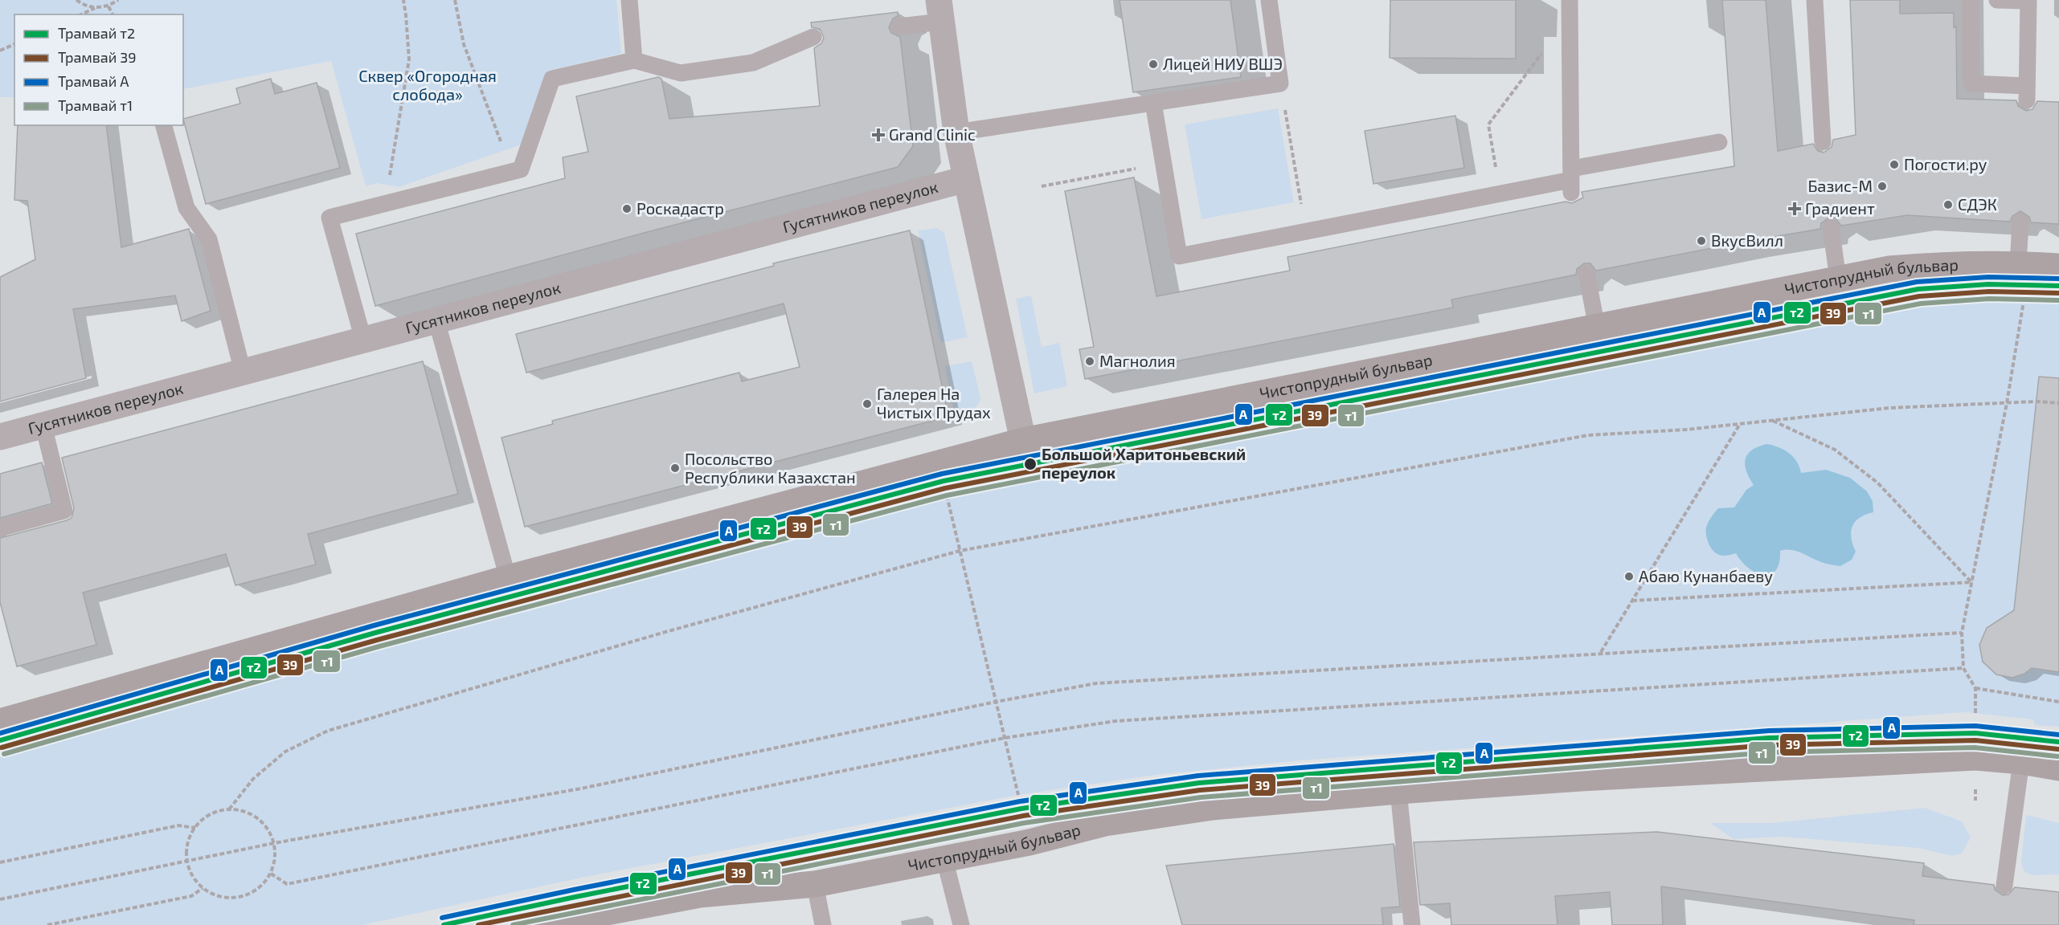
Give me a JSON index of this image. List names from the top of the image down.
{
  "streets": {
    "main road": ["Чистопрудный бульвар"],
    "street": ["Гусятников переулок"]
  },
  "parks": ["Сквер «Огородная слобода»"],
  "places": {
    "other": [
      "Лицей НИУ ВШЭ",
      "Погости.ру",
      "Базис-М",
      "СДЭК",
      "Роскадастр",
      "ВкусВилл",
      "Магнолия",
      "Галерея На Чистых Прудах",
      "Большой Харитоньевский переулок",
      "Посольство Республики Казахстан",
      "Абаю Кунанбаеву"
    ],
    "health": ["Grand Clinic", "Градиент"]
  },
  "lines": [
    "tram line А",
    "tram line т2",
    "tram line 39",
    "tram line т1"
  ],
  "legend": [
    "Трамвай т2",
    "Трамвай 39",
    "Трамвай А",
    "Трамвай т1"
  ]
}
